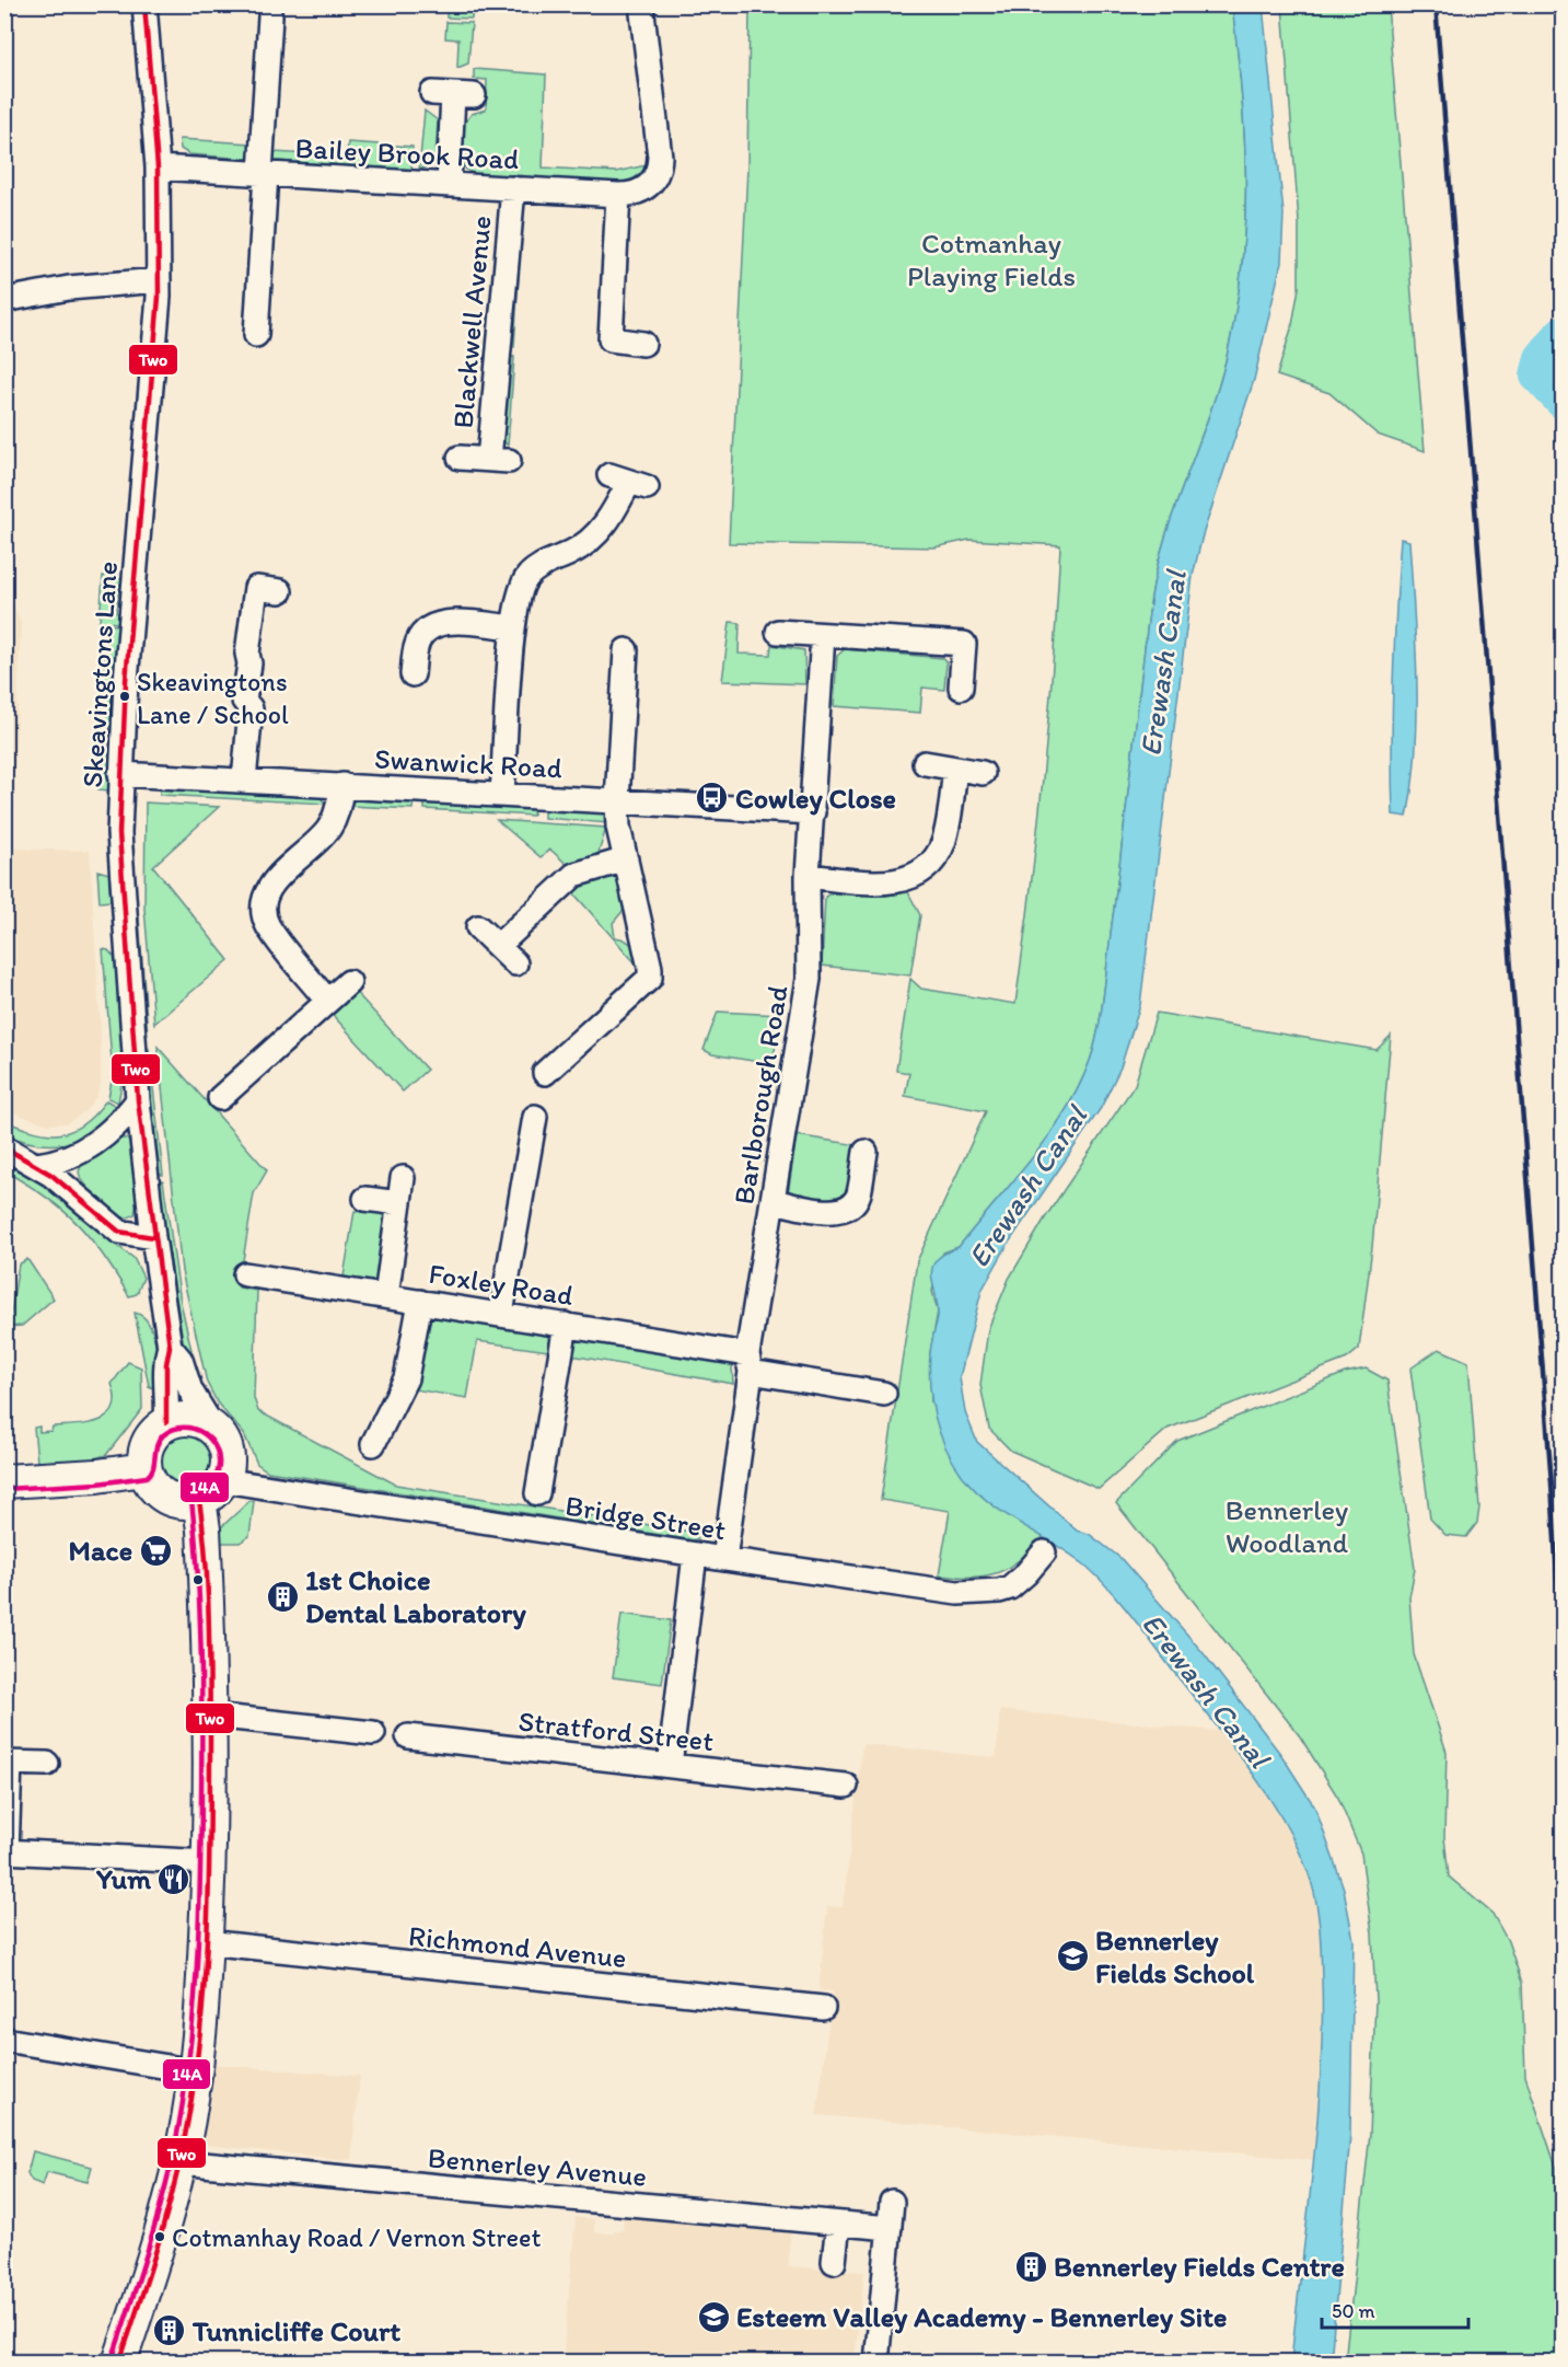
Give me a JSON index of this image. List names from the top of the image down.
{
  "streets": {
    "street": [
      "Bailey Brook Road",
      "Blackwell Avenue",
      "Skeavingtons Lane",
      "Swanwick Road",
      "Barlborough Road",
      "Foxley Road",
      "Bridge Street",
      "Stratford Street",
      "Richmond Avenue",
      "Bennerley Avenue"
    ]
  },
  "crossings": [
    ["Bailey Brook Road", "Blackwell Avenue"],
    ["Bailey Brook Road", "Skeavingtons Lane"],
    ["Skeavingtons Lane", "Swanwick Road"],
    ["Skeavingtons Lane", "Bridge Street"],
    ["Swanwick Road", "Barlborough Road"],
    ["Barlborough Road", "Foxley Road"],
    ["Barlborough Road", "Bridge Street"]
  ],
  "water": ["Erewash Canal"],
  "parks": ["Cotmanhay Playing Fields", "Bennerley Woodland"],
  "places": {
    "other": ["Skeavingtons Lane / School", "Cotmanhay Road / Vernon Street"],
    "bus stop": ["Cowley Close"],
    "supermarket": ["Mace"],
    "building": ["1st Choice Dental Laboratory", "Bennerley Fields Centre", "Tunnicliffe Court"],
    "restaurant": ["Yum"],
    "school or university": ["Bennerley Fields School", "Esteem Valley Academy - Bennerley Site"]
  },
  "lines": ["transit line Two", "transit line 14A"],
  "scale_bar": "50 m"
}
